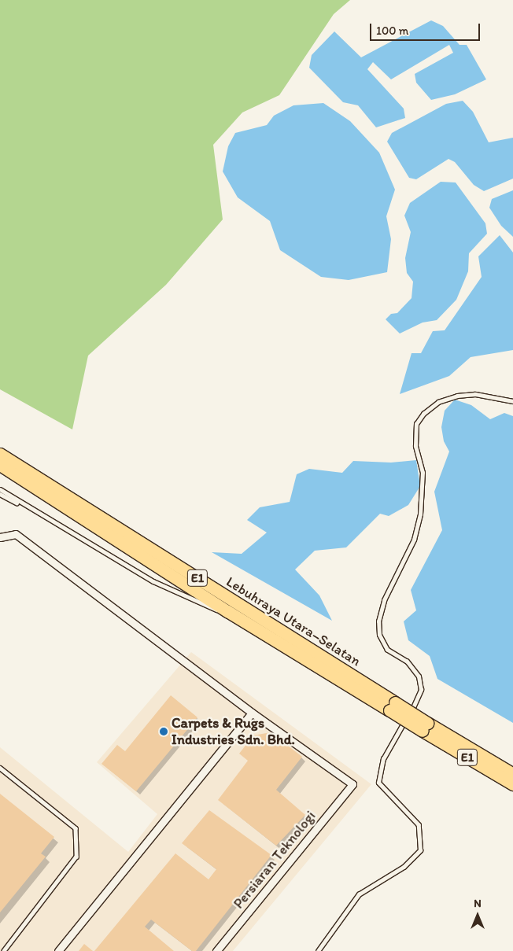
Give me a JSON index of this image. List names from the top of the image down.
{
  "streets": {
    "highway": ["E1", "Lebuhraya Utara–Selatan"],
    "street": ["Persiaran Teknologi"]
  },
  "places": ["Carpets & Rugs Industries Sdn. Bhd."],
  "scale_bar": "100 m",
  "north": "top"
}
